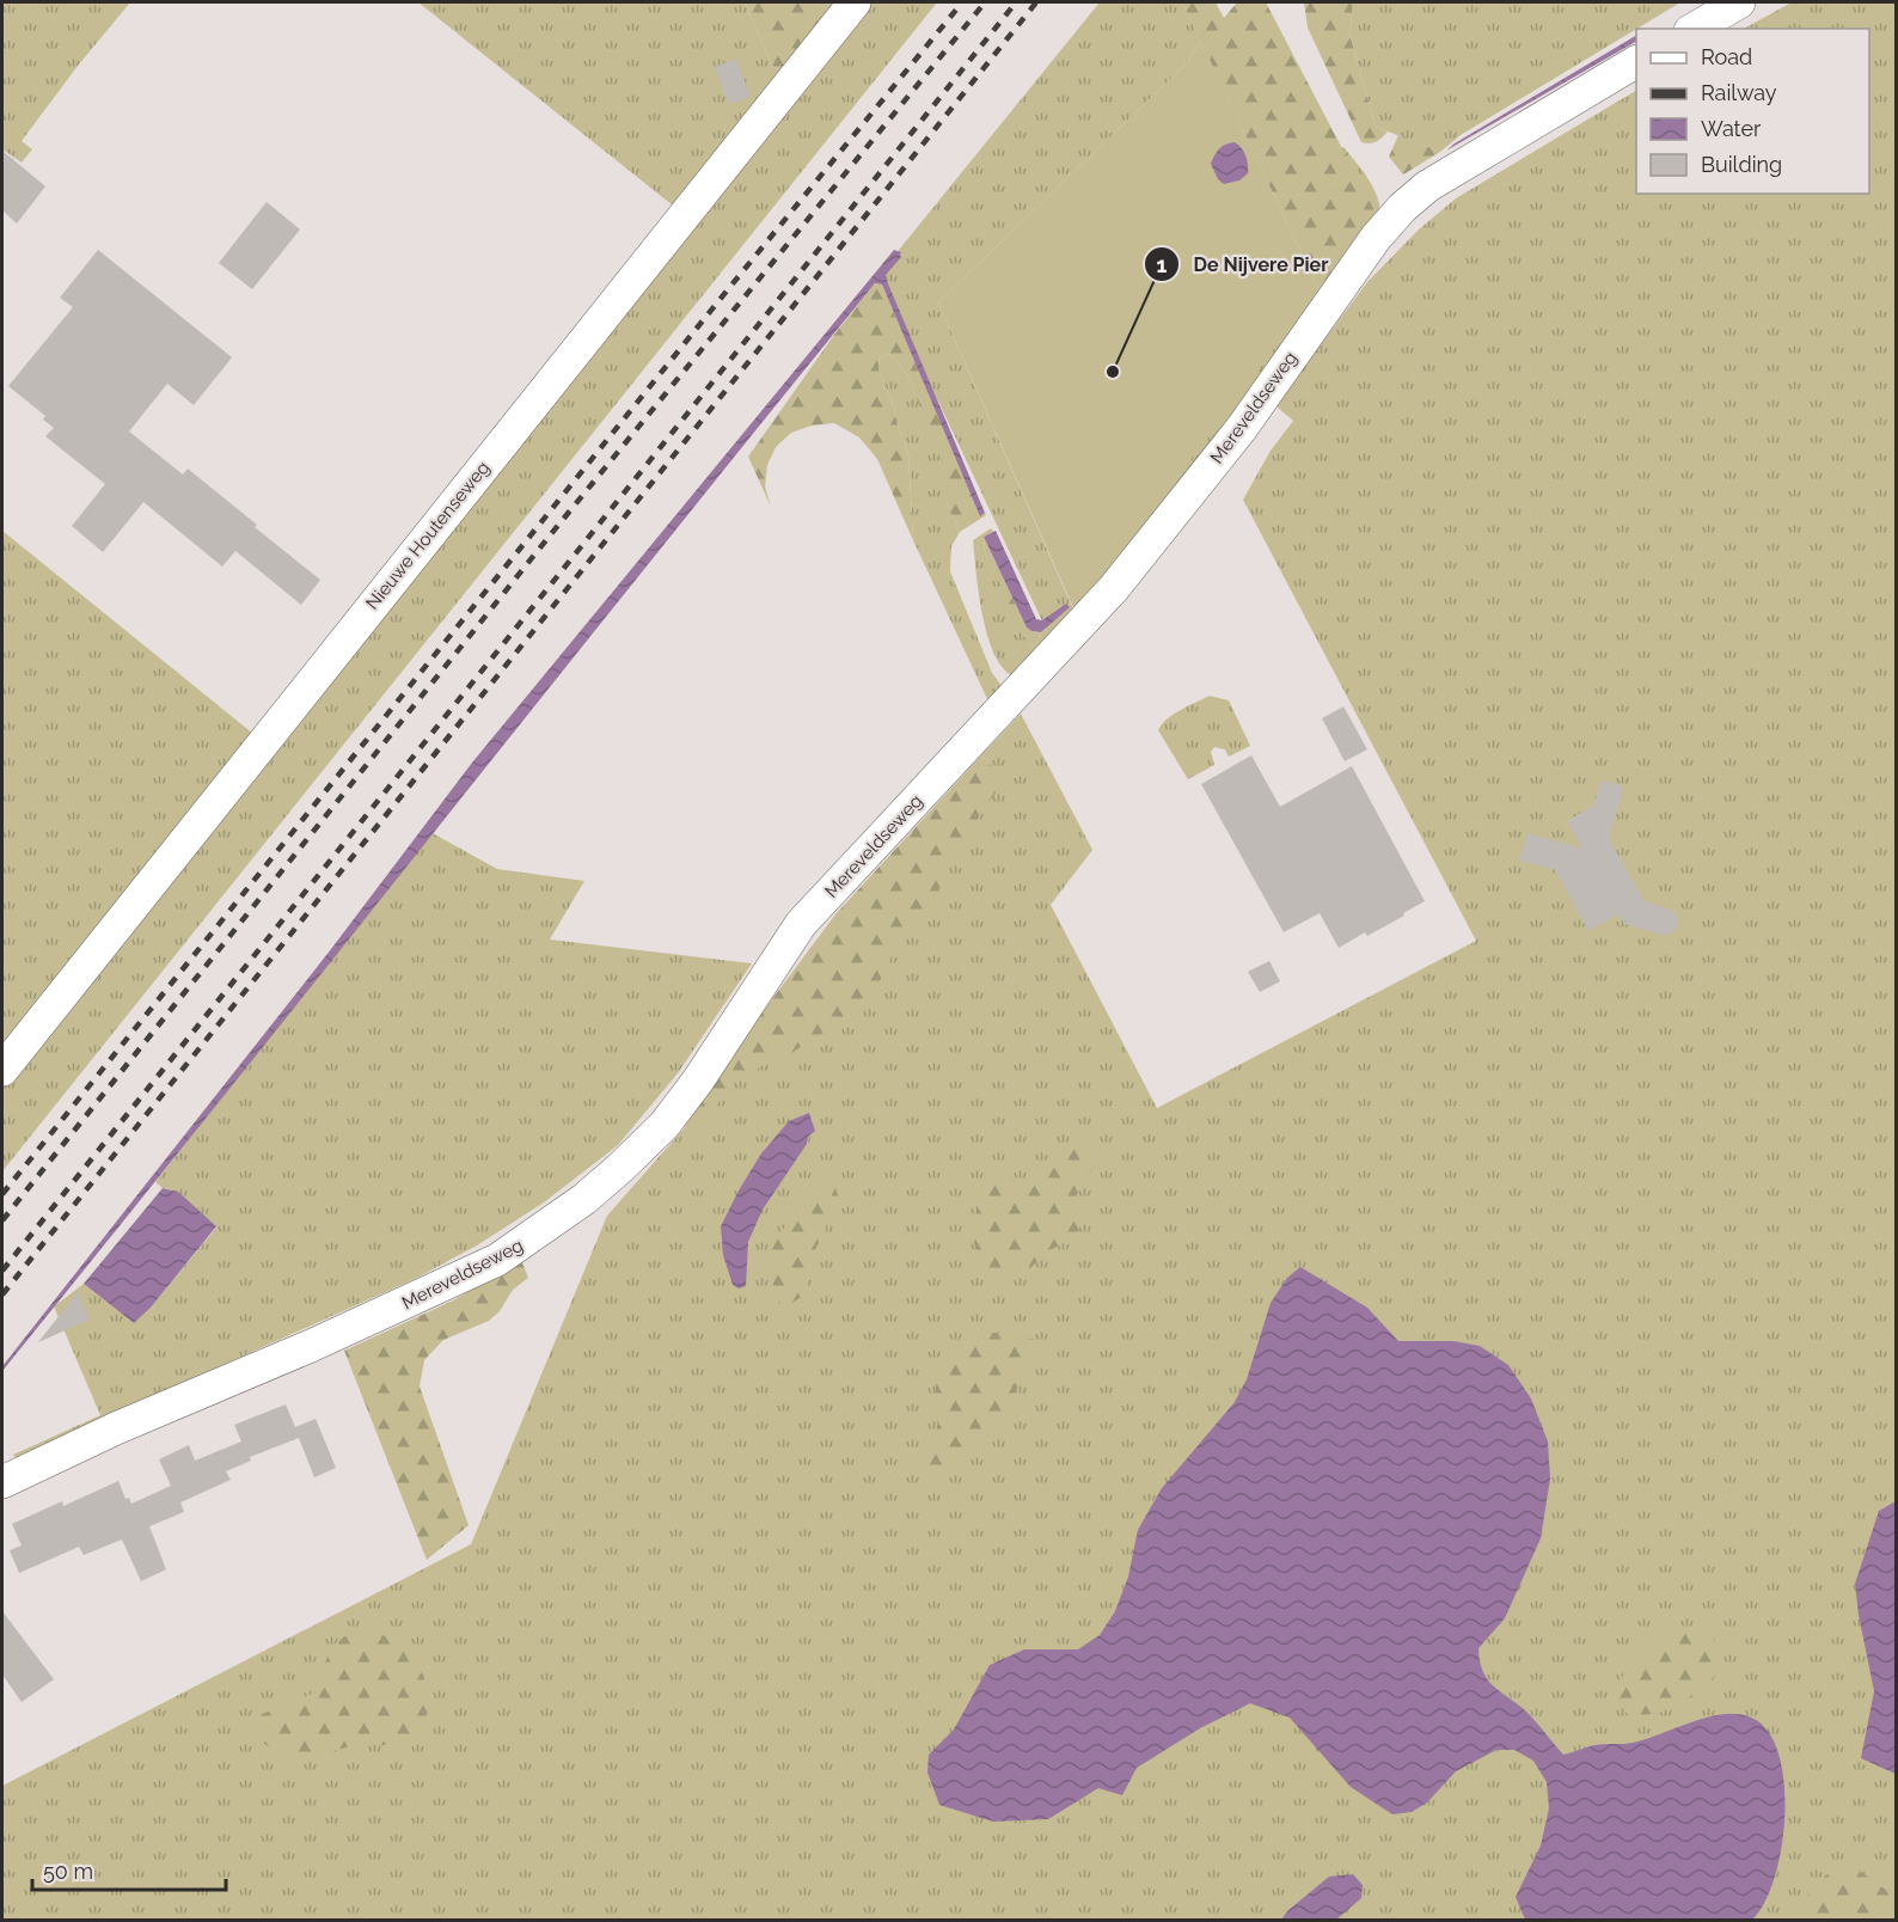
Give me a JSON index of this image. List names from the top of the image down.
{
  "streets": {
    "street": ["Mereveldseweg", "Nieuwe Houtenseweg"]
  },
  "places": ["De Nijvere Pier"],
  "legend": [
    "Road",
    "Railway",
    "Water",
    "Building"
  ],
  "scale_bar": "50 m"
}
